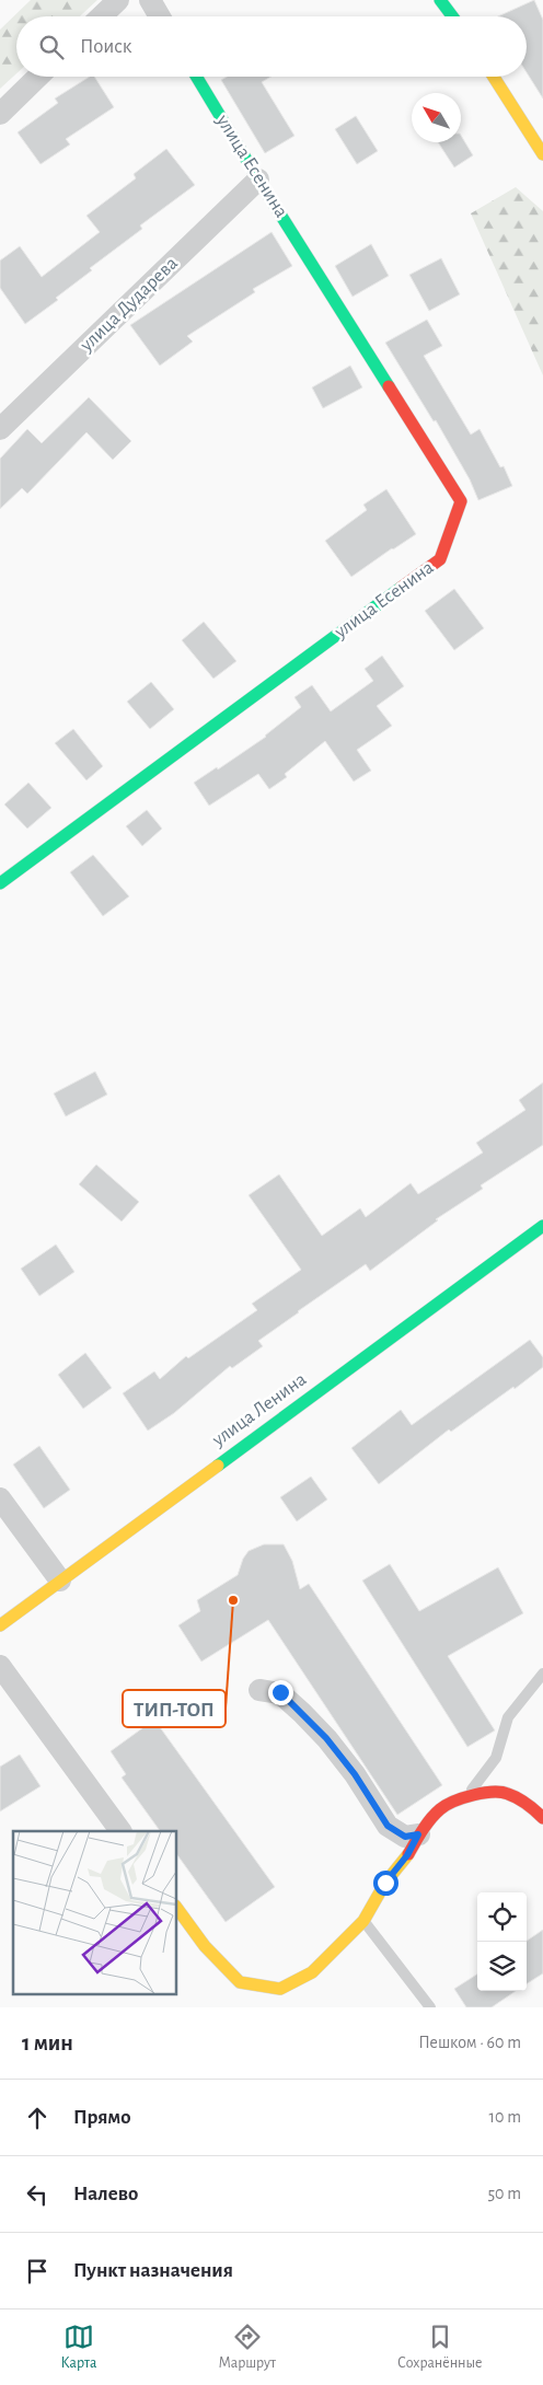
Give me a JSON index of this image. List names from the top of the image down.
{
  "streets": {
    "street": ["улица Есенина", "улица Дударева", "улица Ленина"]
  },
  "crossings": [
    ["улица Есенина", "улица Дударева"]
  ],
  "places": ["ТИП-ТОП"],
  "north": "top left",
  "page": {
    "search": "Поиск",
    "heading": ["1 мин", "Пешком · 60 m"],
    "list": [
      ["Прямо", "10 m"],
      ["Налево", "50 m"],
      "Пункт назначения"
    ],
    "nav": ["Карта", "Маршрут", "Сохранённые"]
  }
}
